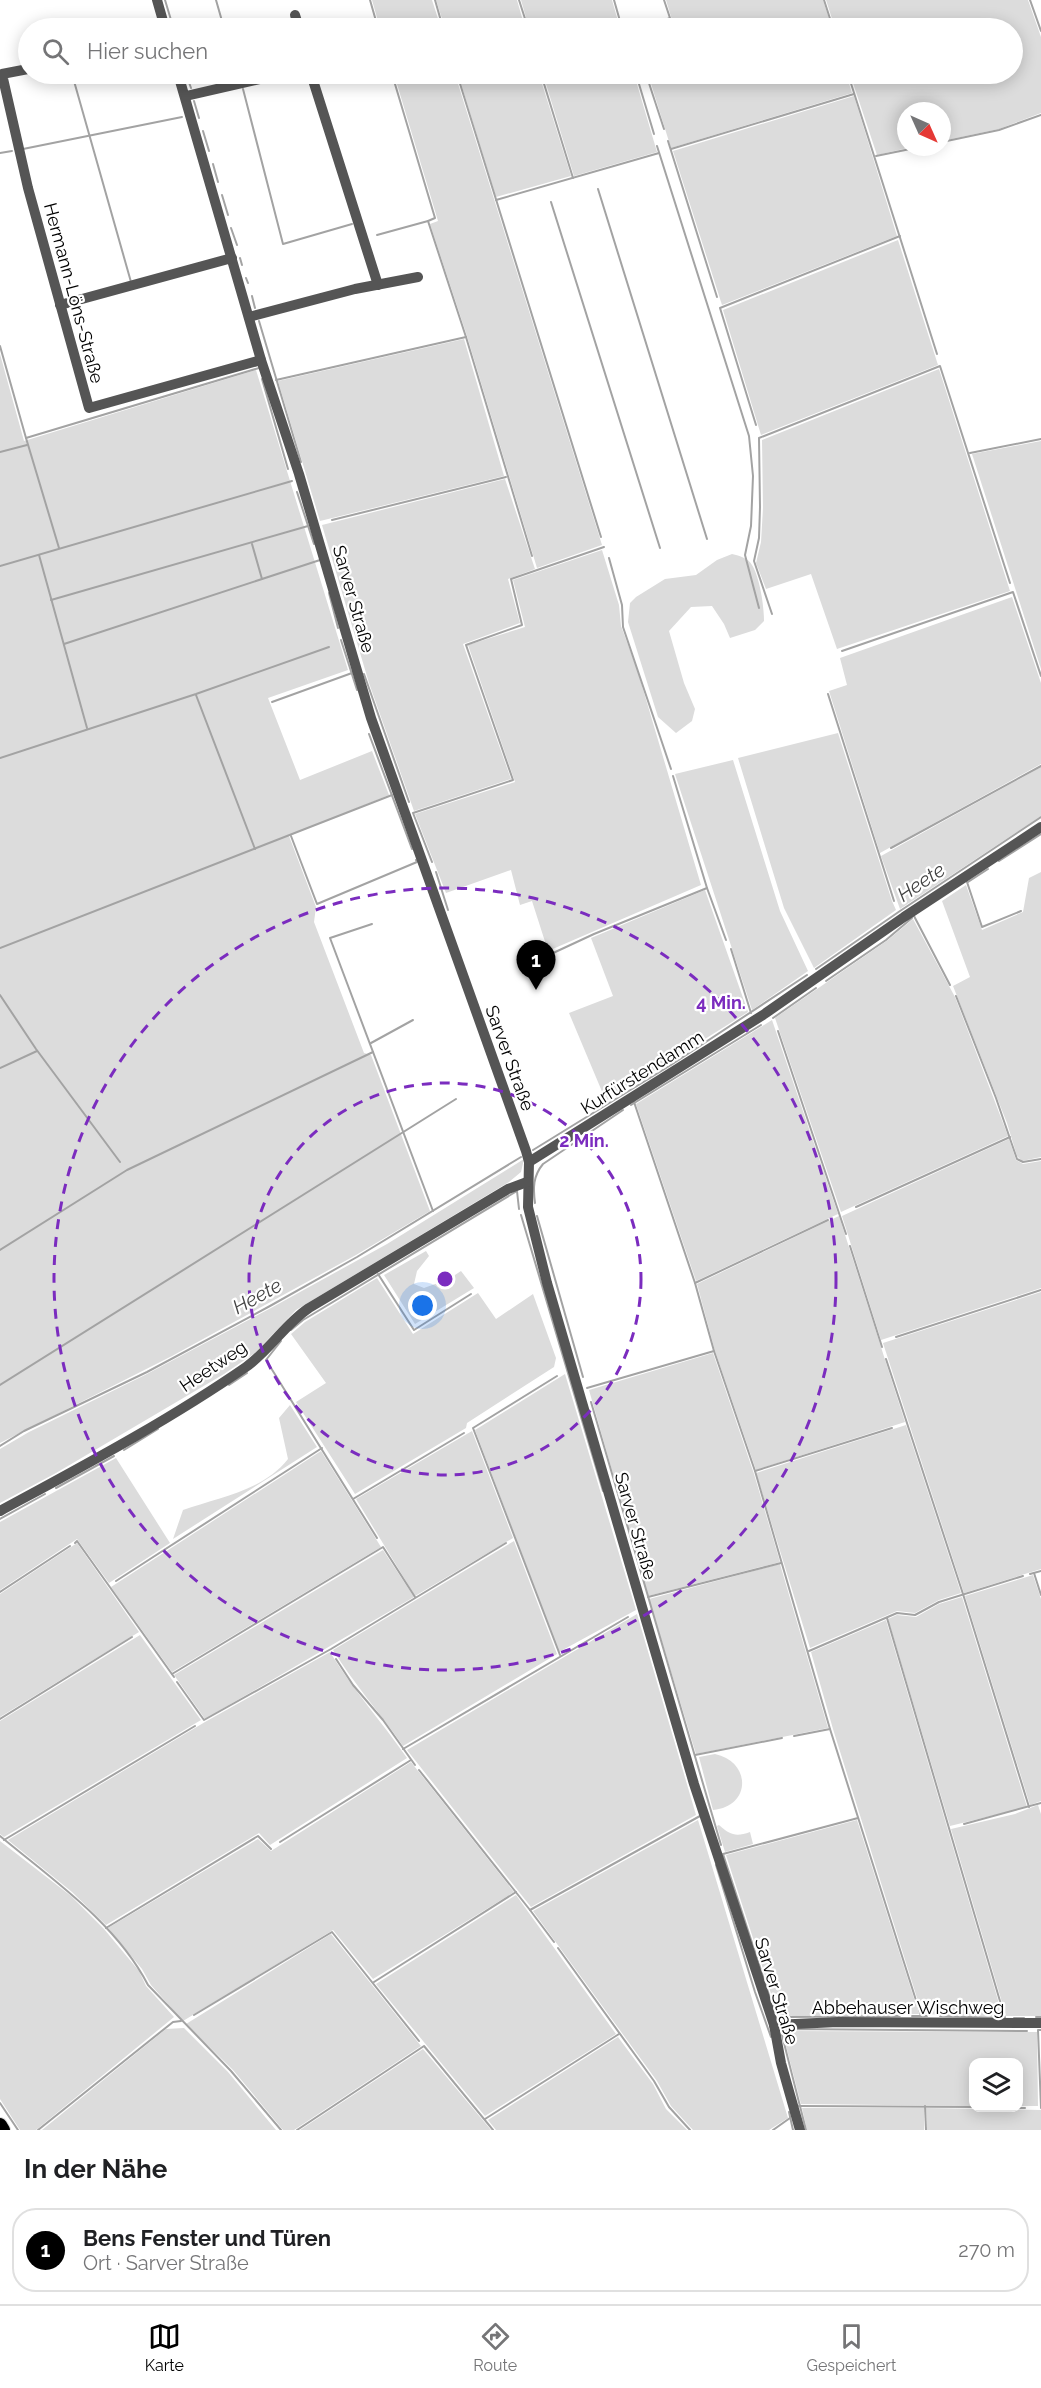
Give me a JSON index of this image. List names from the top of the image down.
{
  "streets": {
    "street": [
      "Hermann-Löns-Straße",
      "Sarver Straße",
      "Kurfürstendamm",
      "Heetweg",
      "Abbehauser Wischweg"
    ]
  },
  "crossings": [
    ["Hermann-Löns-Straße", "Sarver Straße"],
    ["Sarver Straße", "Kurfürstendamm"],
    ["Sarver Straße", "Heetweg"],
    ["Sarver Straße", "Abbehauser Wischweg"]
  ],
  "water": ["Heete"],
  "north": "bottom right",
  "page": {
    "search": "Hier suchen",
    "pins": "1",
    "heading": "In der Nähe",
    "list": [
      {
        "mark": "1",
        "name": "Bens Fenster und Türen",
        "note": "Ort · Sarver Straße",
        "value": "270 m"
      }
    ],
    "nav": ["Karte", "Route", "Gespeichert"]
  },
  "rings": ["4 Min.", "2 Min."]
}
